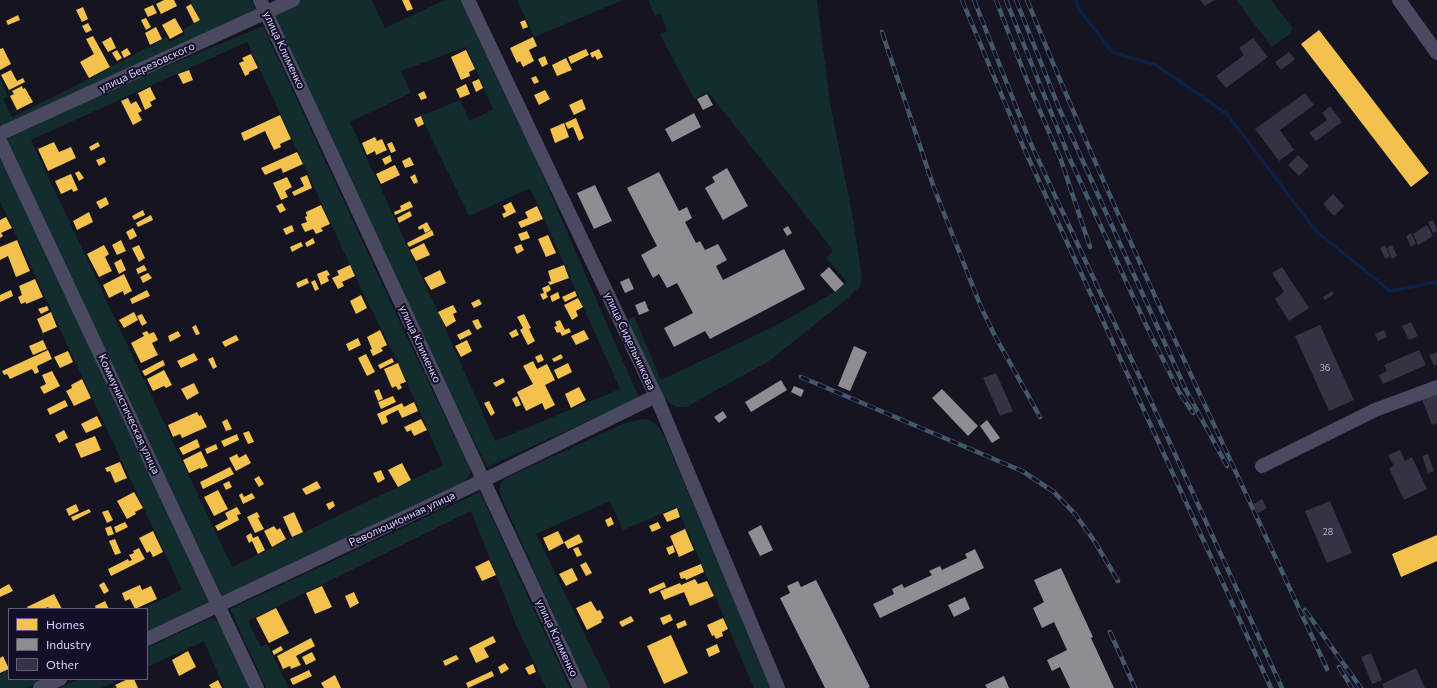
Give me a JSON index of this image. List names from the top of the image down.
{
  "streets": {
    "street": [
      "улица Клименко",
      "улица Березовского",
      "улица Сидельникова",
      "Коммунистическая улица",
      "Революционная улица"
    ]
  },
  "crossings": [
    ["улица Клименко", "улица Березовского"],
    ["улица Клименко", "Революционная улица"],
    ["улица Сидельникова", "Революционная улица"],
    ["Коммунистическая улица", "Революционная улица"]
  ],
  "house_numbers": ["36", "28"],
  "legend": ["Homes", "Industry", "Other"]
}
